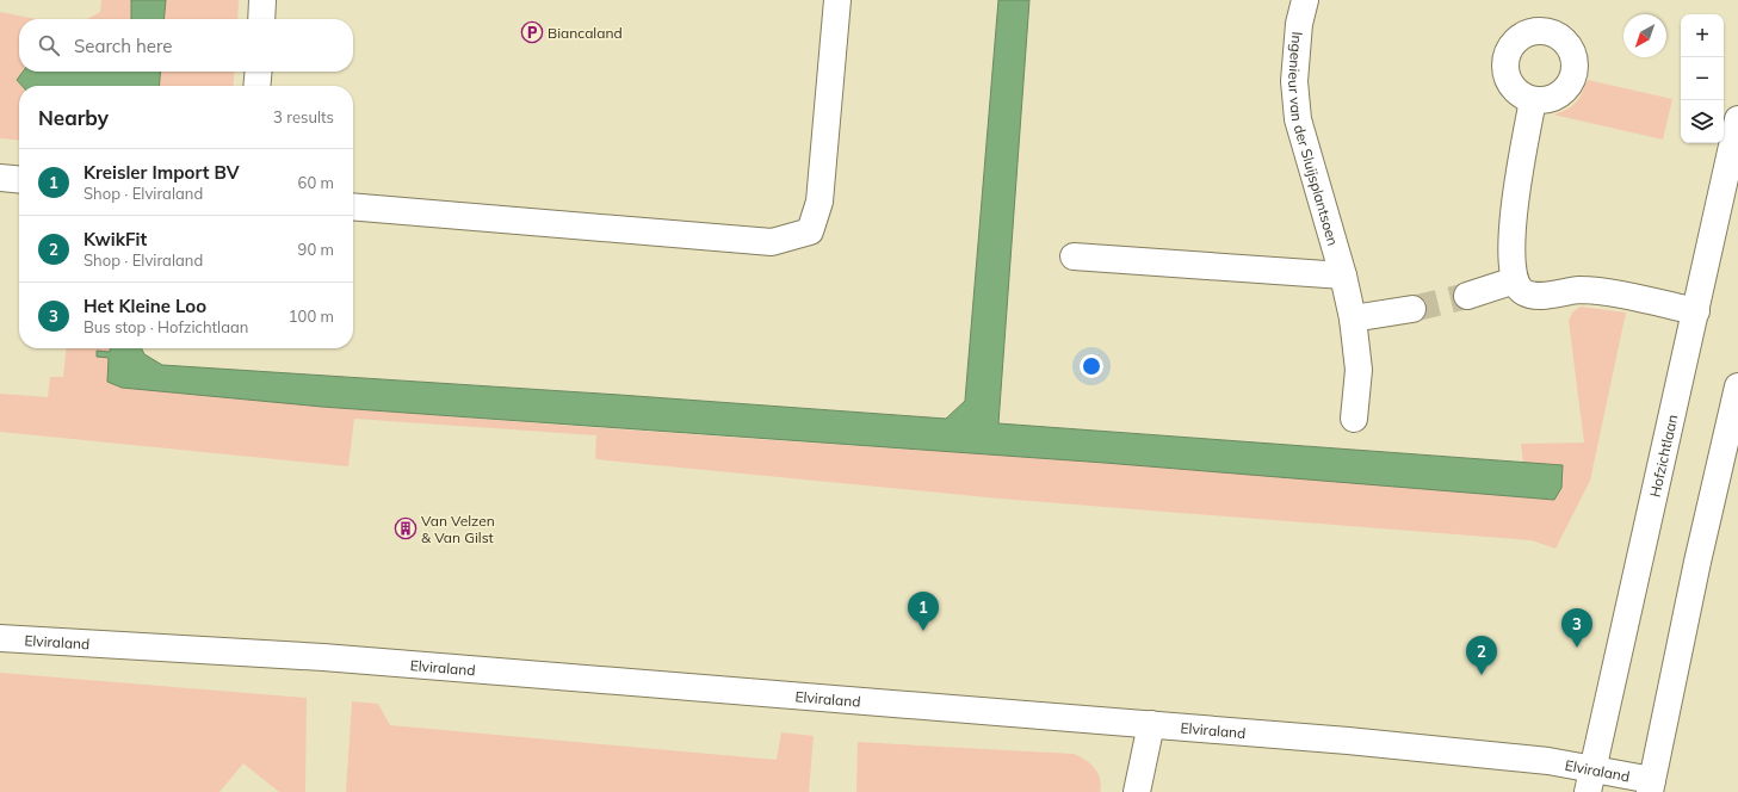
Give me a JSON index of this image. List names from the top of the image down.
{
  "streets": {
    "street": ["Ingenieur van der Sluijsplantsoen", "Hofzichtlaan", "Elviraland"]
  },
  "crossings": [
    ["Hofzichtlaan", "Elviraland"]
  ],
  "places": {
    "parking": ["Biancaland"],
    "building": ["Van Velzen & Van Gilst"]
  },
  "north": "bottom left",
  "page": {
    "map_buttons": ["+", "−"],
    "search": "Search here",
    "heading": ["Nearby", "3 results"],
    "list": [
      {
        "mark": "1",
        "name": "Kreisler Import BV",
        "note": "Shop · Elviraland",
        "value": "60 m"
      },
      {
        "mark": "2",
        "name": "KwikFit",
        "note": "Shop · Elviraland",
        "value": "90 m"
      },
      {
        "mark": "3",
        "name": "Het Kleine Loo",
        "note": "Bus stop · Hofzichtlaan",
        "value": "100 m"
      }
    ],
    "pins": ["1", "3", "2"]
  }
}
